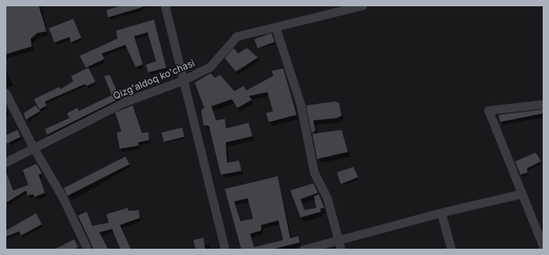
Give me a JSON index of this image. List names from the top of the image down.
{
  "streets": {
    "street": ["Qizg'aldoq ko'chasi"]
  }
}
